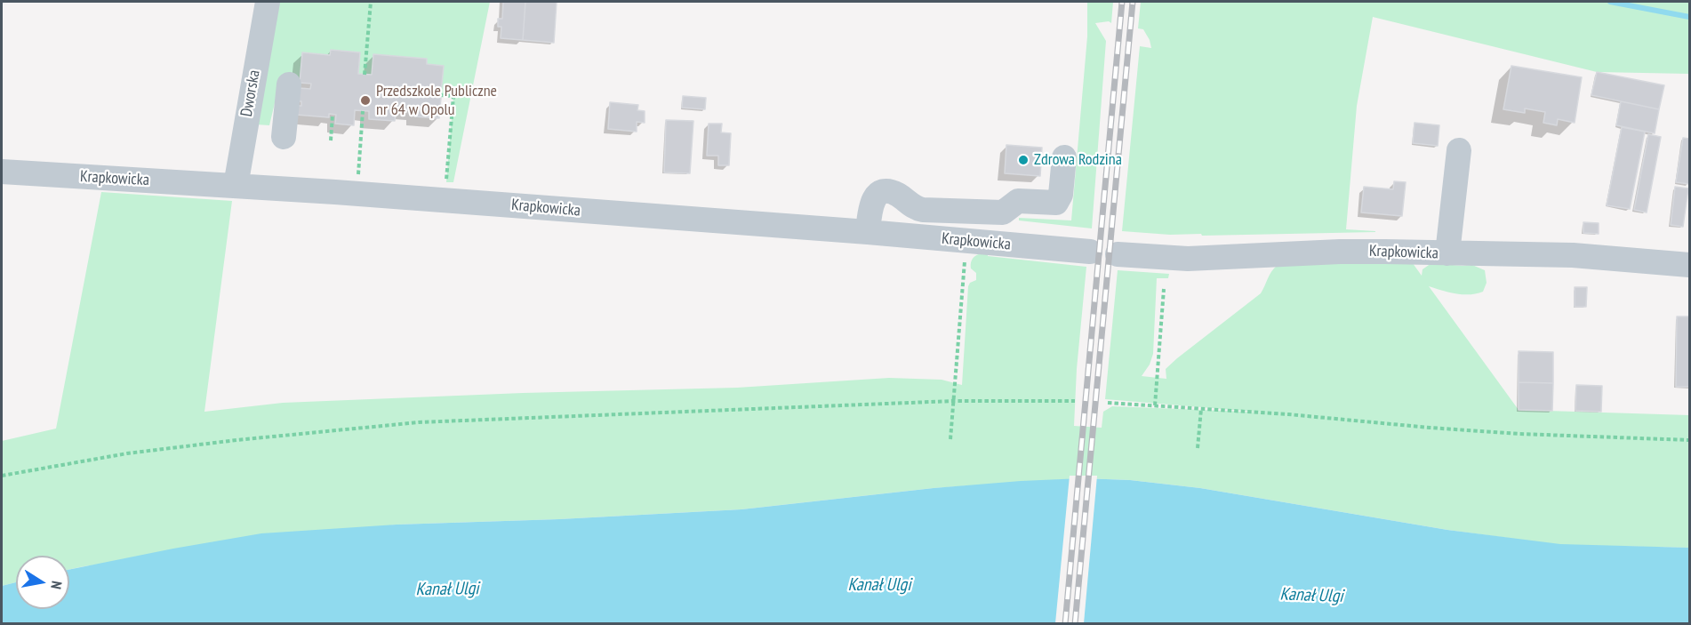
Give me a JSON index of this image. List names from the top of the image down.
{
  "streets": {
    "street": ["Dworska", "Krapkowicka"]
  },
  "crossings": [
    ["Dworska", "Krapkowicka"]
  ],
  "water": ["Kanał Ulgi"],
  "places": ["Przedszkole Publiczne nr 64 w Opolu", "Zdrowa Rodzina"],
  "north": "right"
}
